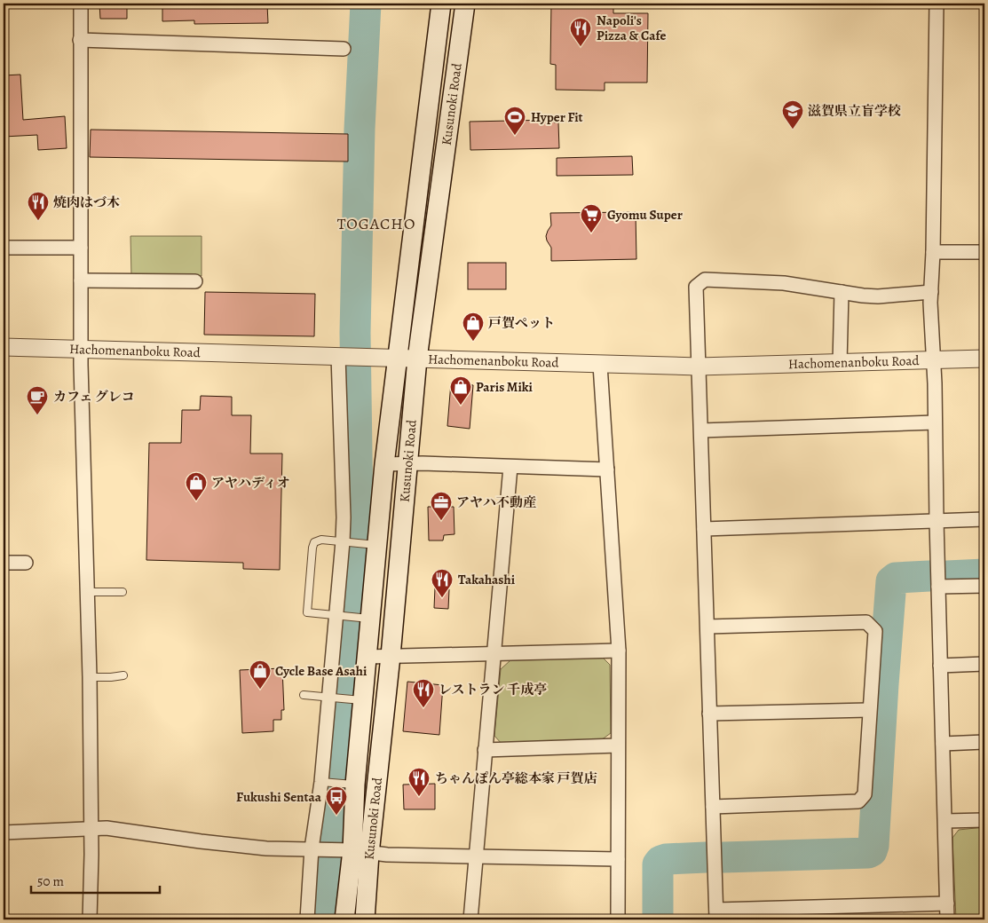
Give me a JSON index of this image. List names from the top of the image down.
{
  "streets": {
    "main road": ["Kusunoki Road"],
    "street": ["Hachomenanboku Road"]
  },
  "crossings": [
    ["Kusunoki Road", "Hachomenanboku Road"]
  ],
  "districts": ["TOGACHO"],
  "places": {
    "restaurant": [
      "Napoli's Pizza & Cafe",
      "焼肉はづ木",
      "Takahashi",
      "レストラン 千成亭",
      "ちゃんぽん亭総本家 戸賀店"
    ],
    "school or university": ["滋賀県立盲学校"],
    "sports": ["Hyper Fit"],
    "supermarket": ["Gyomu Super"],
    "shop": [
      "戸賀ペット",
      "Paris Miki",
      "アヤハディオ",
      "Cycle Base Asahi"
    ],
    "cafe": ["カフェ グレコ"],
    "office": ["アヤハ不動産"],
    "bus stop": ["Fukushi Sentaa"]
  },
  "scale_bar": "50 m"
}
